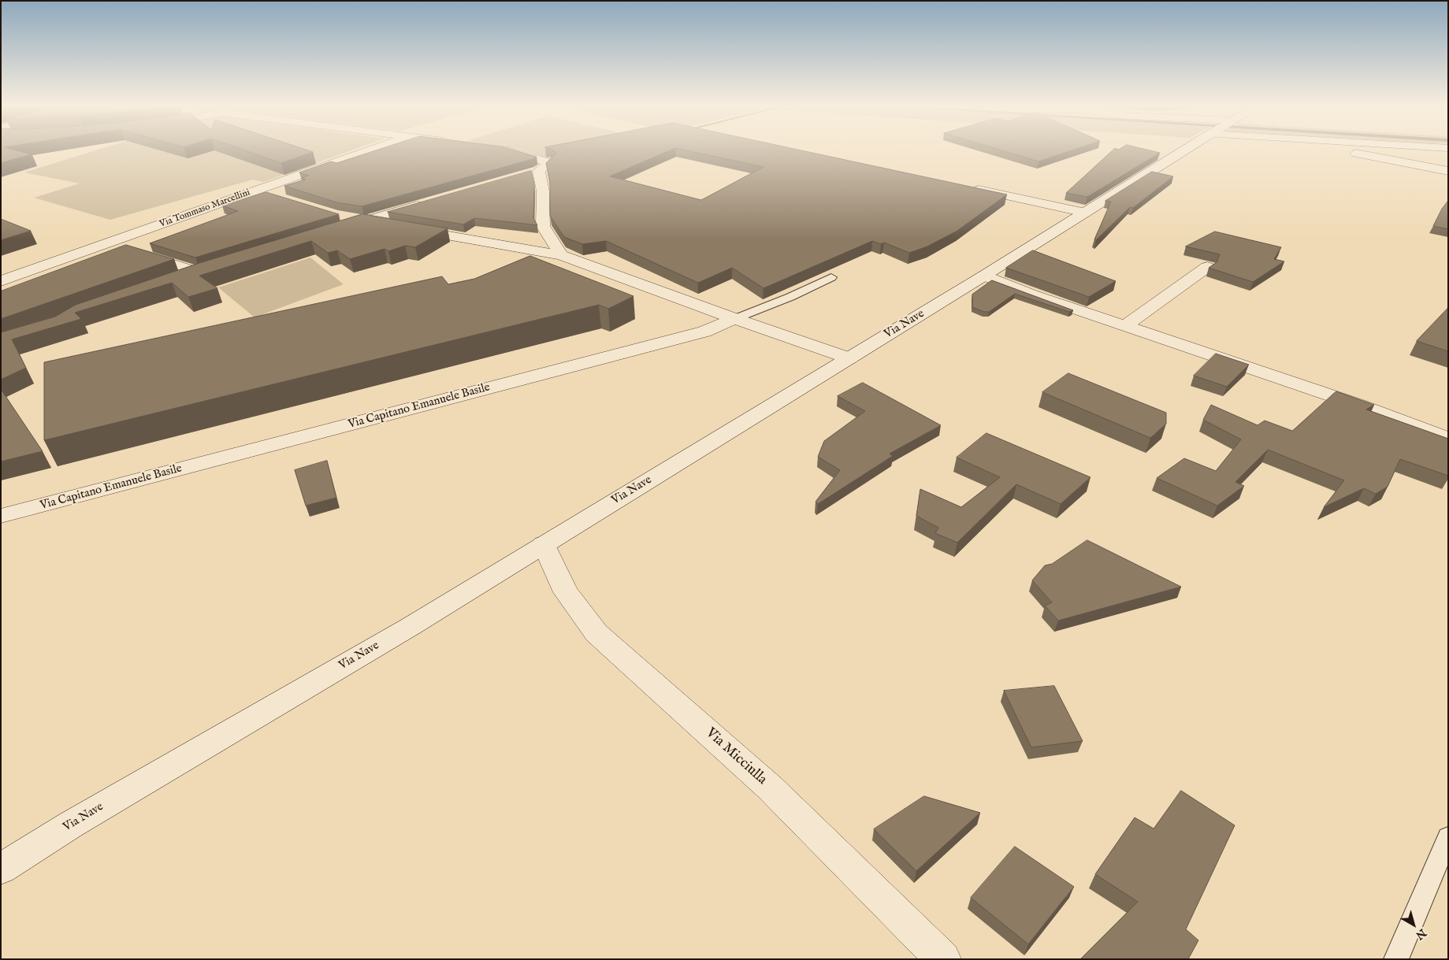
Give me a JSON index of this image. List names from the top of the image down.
{
  "streets": {
    "street": [
      "Via Tommaso Marcellini",
      "Via Nave",
      "Via Capitano Emanuele Basile",
      "Via Micciulla"
    ]
  },
  "crossings": [
    ["Via Nave", "Via Micciulla"]
  ],
  "north": "bottom right"
}
